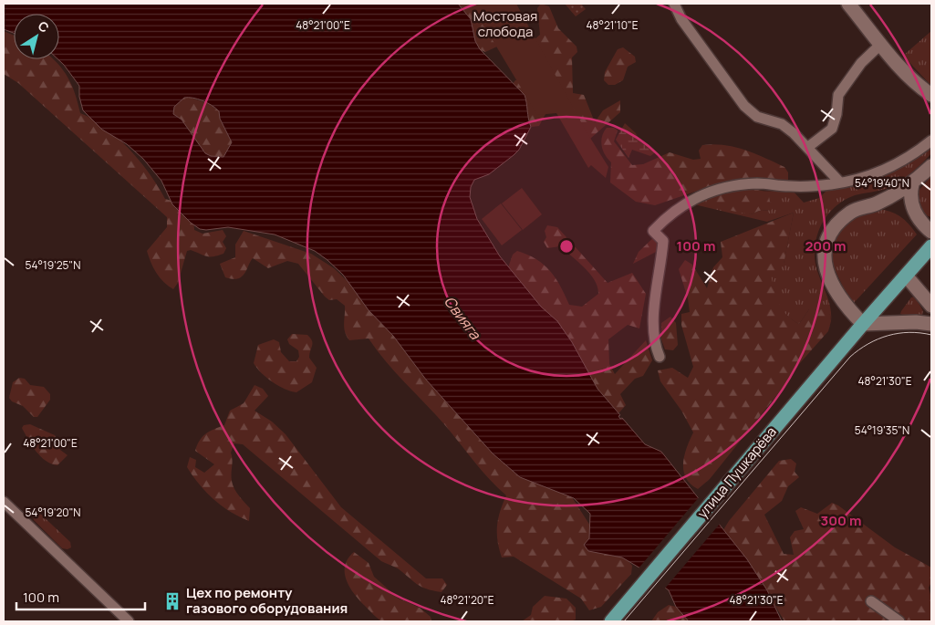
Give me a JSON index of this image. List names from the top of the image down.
{
  "streets": {
    "main road": ["улица Пушкарёва"]
  },
  "water": ["Свияга"],
  "parks": ["Мостовая слобода"],
  "places": {
    "building": ["Цех по ремонту газового оборудования"]
  },
  "scale_bar": "100 m",
  "north": "top right",
  "coordinates": [
    "48°21'00\"E",
    "48°21'10\"E",
    "54°19'40\"N",
    "54°19'25\"N",
    "48°21'30\"E",
    "54°19'35\"N",
    "54°19'20\"N",
    "48°21'20\"E"
  ],
  "rings": ["100 m", "200 m", "300 m"]
}
